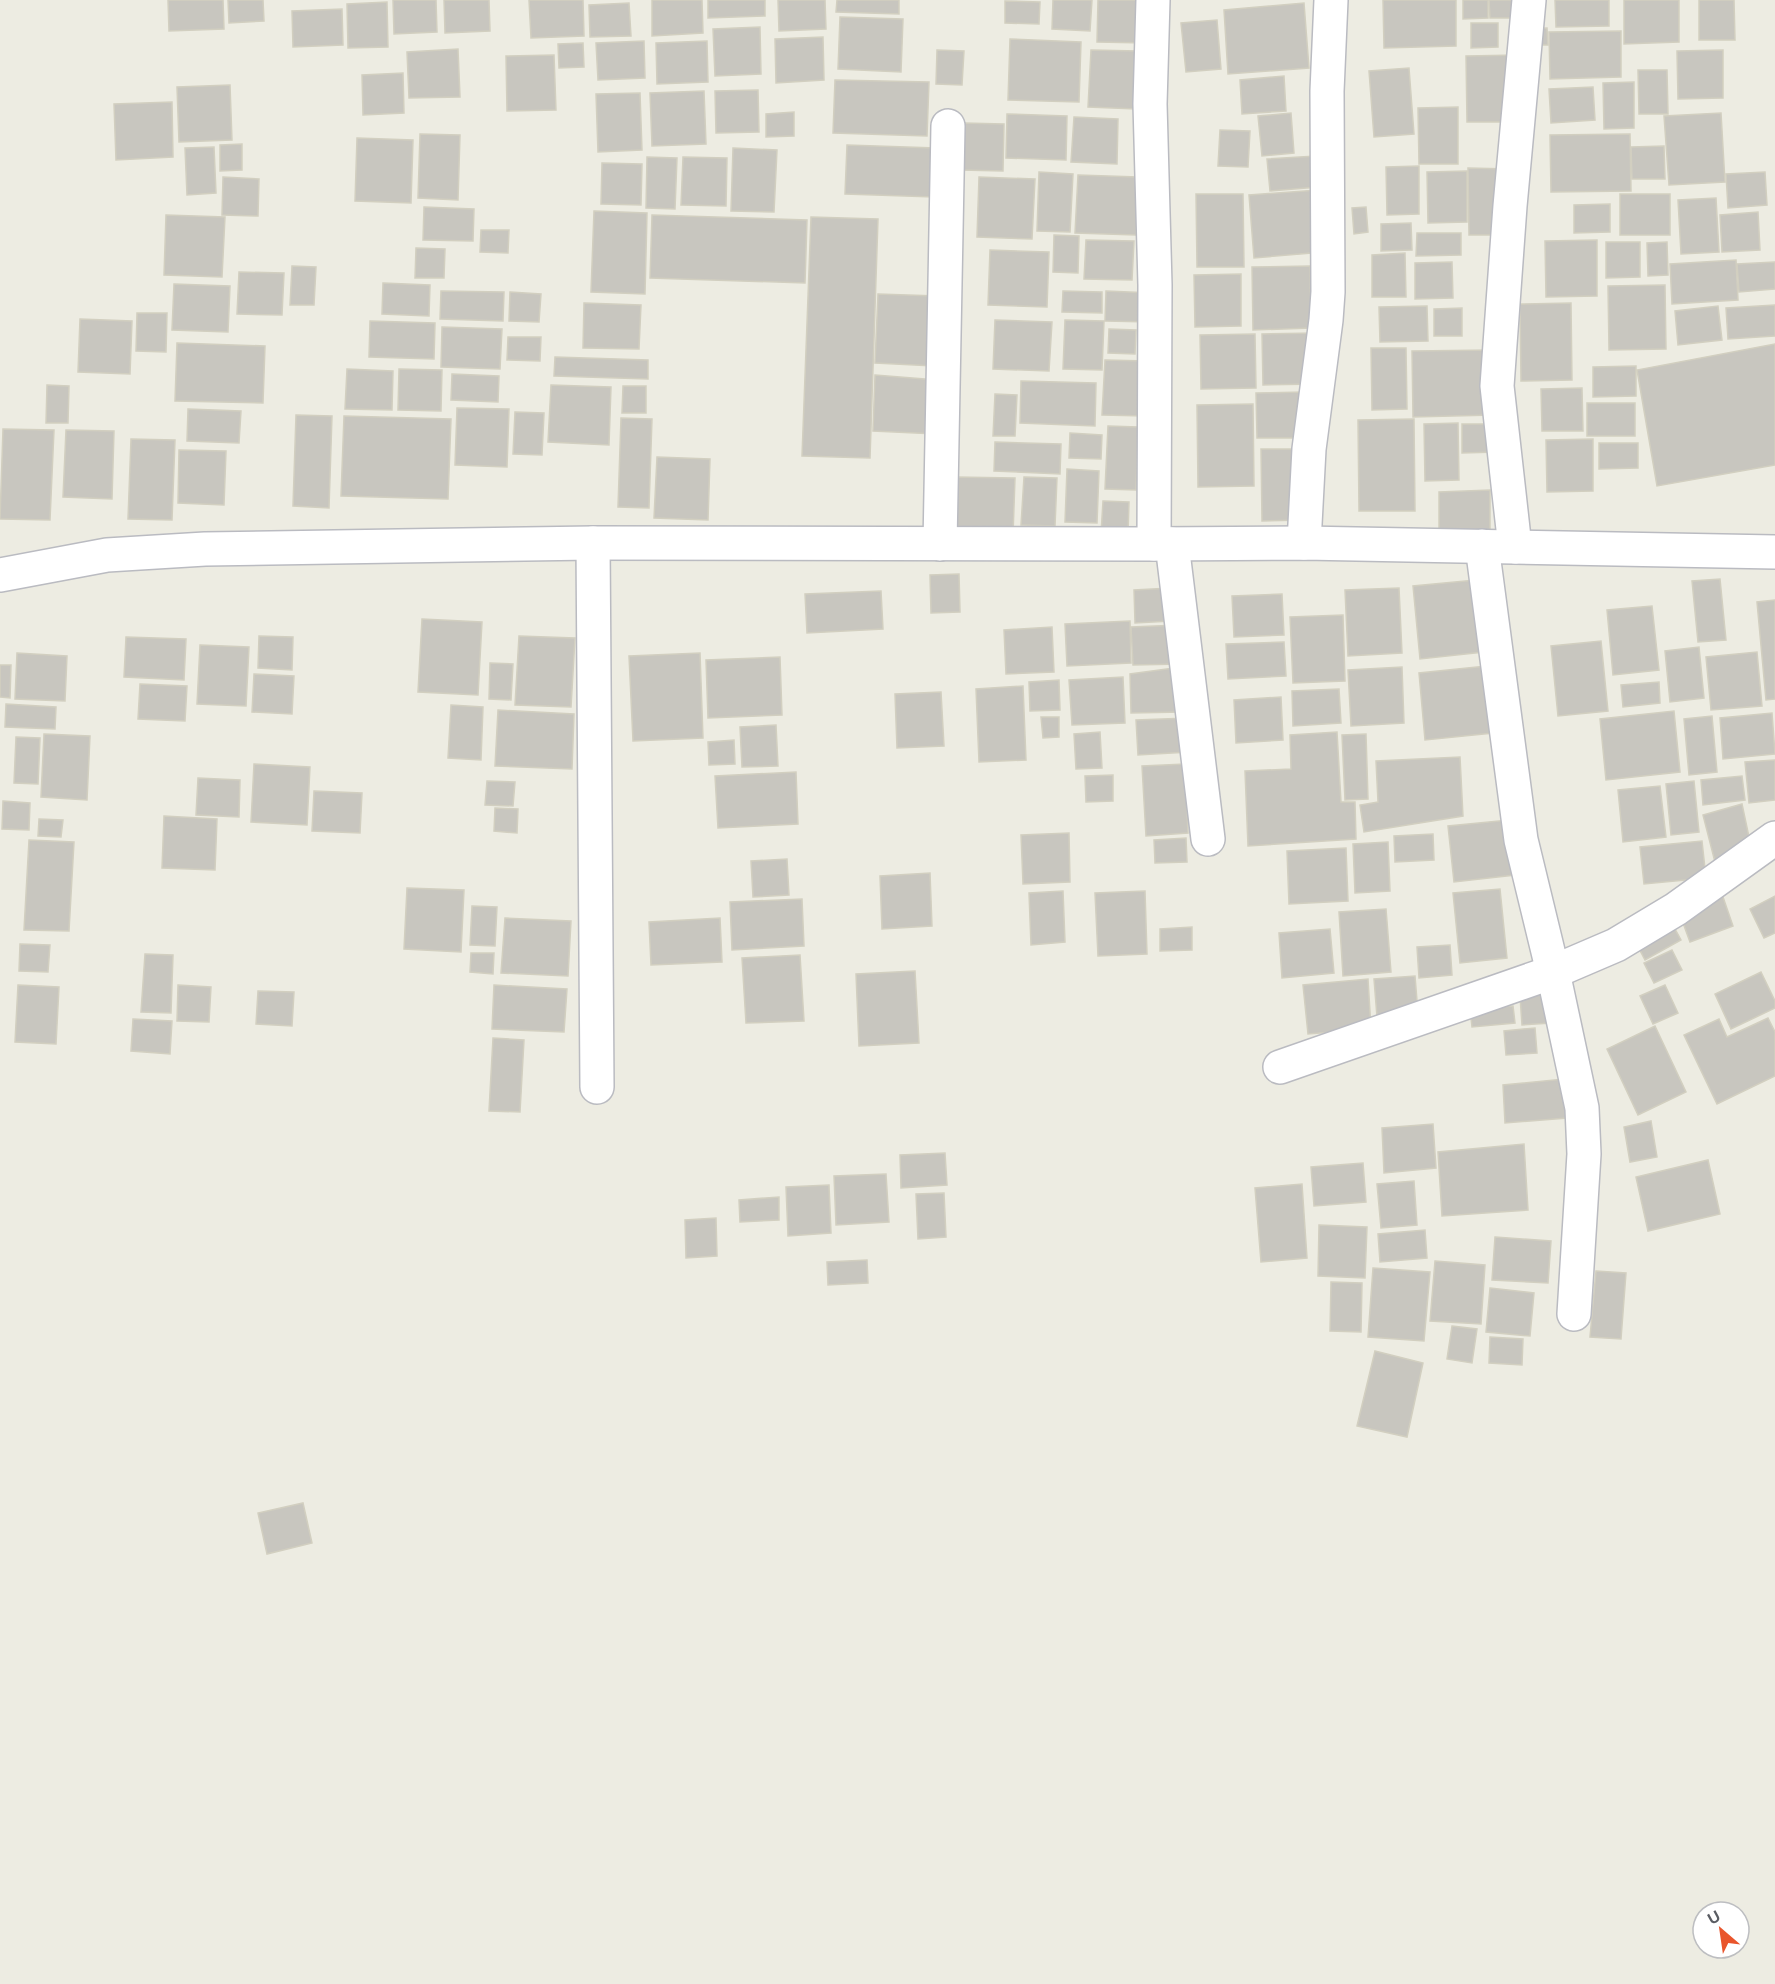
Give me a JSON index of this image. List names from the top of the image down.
{
  "north": "top left"
}
